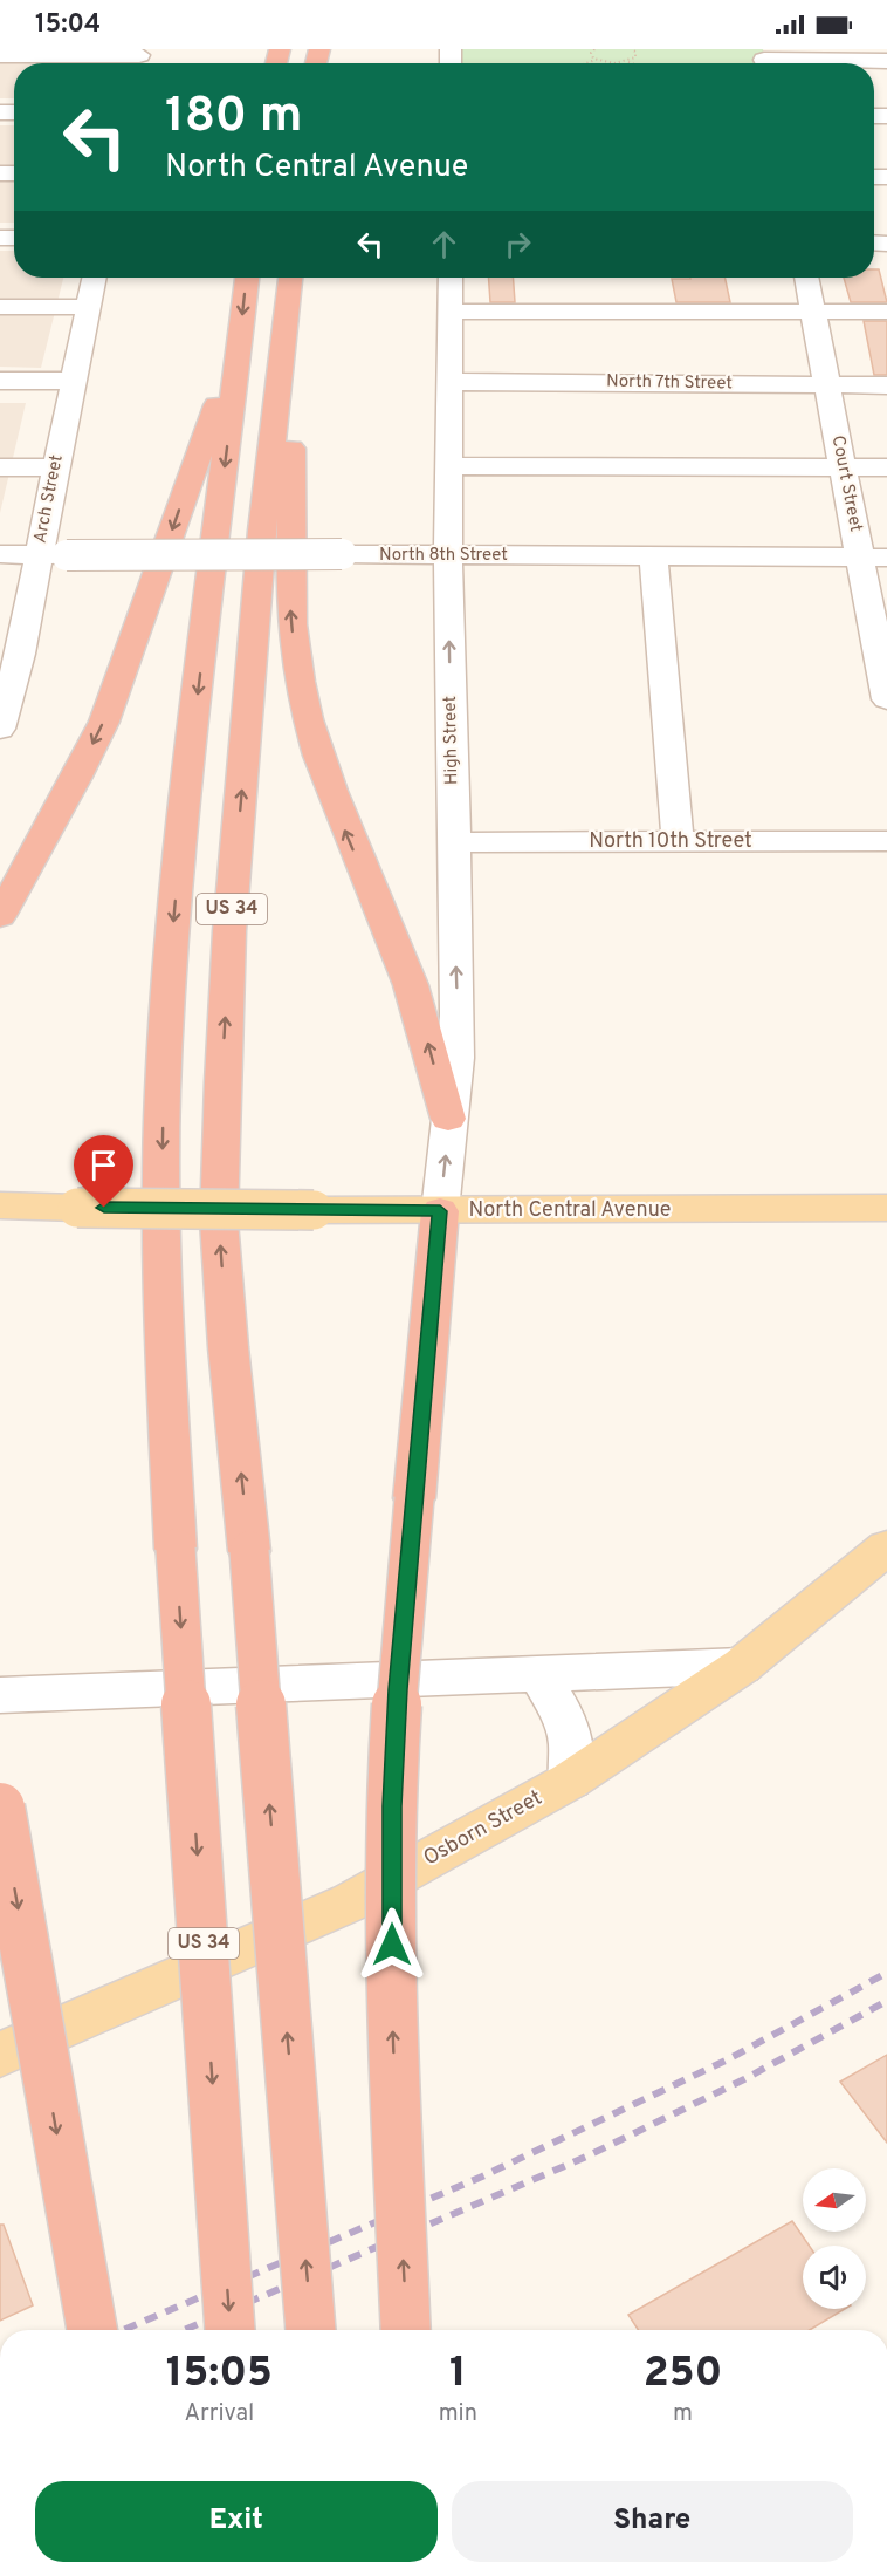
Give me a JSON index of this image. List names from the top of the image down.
{
  "streets": {
    "highway": ["US 34"],
    "main road": ["North Central Avenue", "Osborn Street"],
    "street": [
      "North 7th Street",
      "Court Street",
      "Arch Street",
      "North 8th Street",
      "High Street",
      "North 10th Street"
    ]
  },
  "crossings": [
    ["North 7th Street", "Court Street"],
    ["North 7th Street", "High Street"],
    ["Court Street", "North 8th Street"],
    ["Arch Street", "North 8th Street"],
    ["North 8th Street", "High Street"],
    ["High Street", "North 10th Street"],
    ["High Street", "North Central Avenue"]
  ],
  "north": "left",
  "page": {
    "status": "15:04",
    "turn": ["180 m", "North Central Avenue"],
    "eta": [
      "15:05",
      "Arrival",
      "1",
      "min",
      "250",
      "m"
    ],
    "buttons": ["Exit", "Share"]
  }
}
